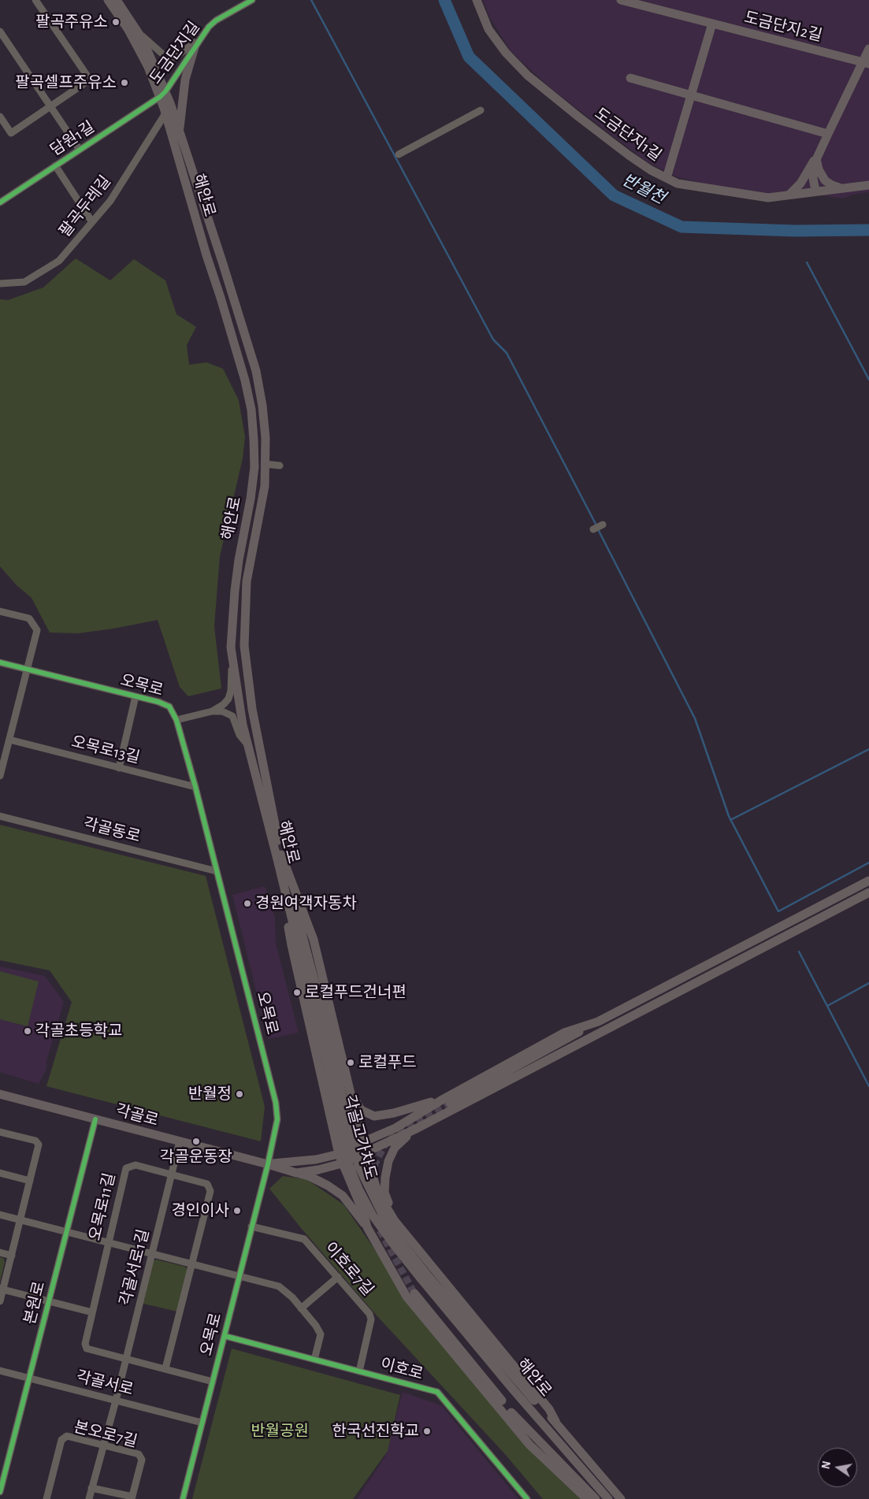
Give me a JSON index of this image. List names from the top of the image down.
{
  "streets": {
    "main road": [
      "도금단지2길",
      "도금단지1길",
      "해안로",
      "각골로",
      "각골고가차도"
    ],
    "street": [
      "도금단지길",
      "담원1길",
      "팔곡두레길",
      "오목로",
      "오목로13길",
      "각골동로",
      "오목로11길",
      "각골서로1길",
      "이호로7길",
      "본원로",
      "이호로",
      "각골서로",
      "본오로7길"
    ]
  },
  "crossings": [
    ["도금단지길", "담원1길"],
    ["도금단지길", "해안로"],
    ["담원1길", "해안로"],
    ["해안로", "팔곡두레길"],
    ["해안로", "각골고가차도"],
    ["오목로", "오목로13길"],
    ["오목로", "각골동로"],
    ["오목로", "각골로"],
    ["오목로", "오목로11길"],
    ["오목로", "이호로7길"],
    ["오목로", "이호로"],
    ["오목로", "각골서로"],
    ["각골로", "각골서로1길"],
    ["각골로", "본원로"],
    ["오목로11길", "각골서로1길"],
    ["각골서로1길", "각골서로"],
    ["각골서로1길", "본오로7길"],
    ["이호로7길", "이호로"],
    ["본원로", "각골서로"]
  ],
  "water": ["반월천"],
  "parks": ["반월공원"],
  "places": [
    "팔곡주유소",
    "팔곡셀프주유소",
    "경원여객자동차",
    "로컬푸드건너편",
    "각골초등학교",
    "로컬푸드",
    "반월정",
    "각골운동장",
    "경인이사",
    "한국선진학교"
  ],
  "north": "left"
}
